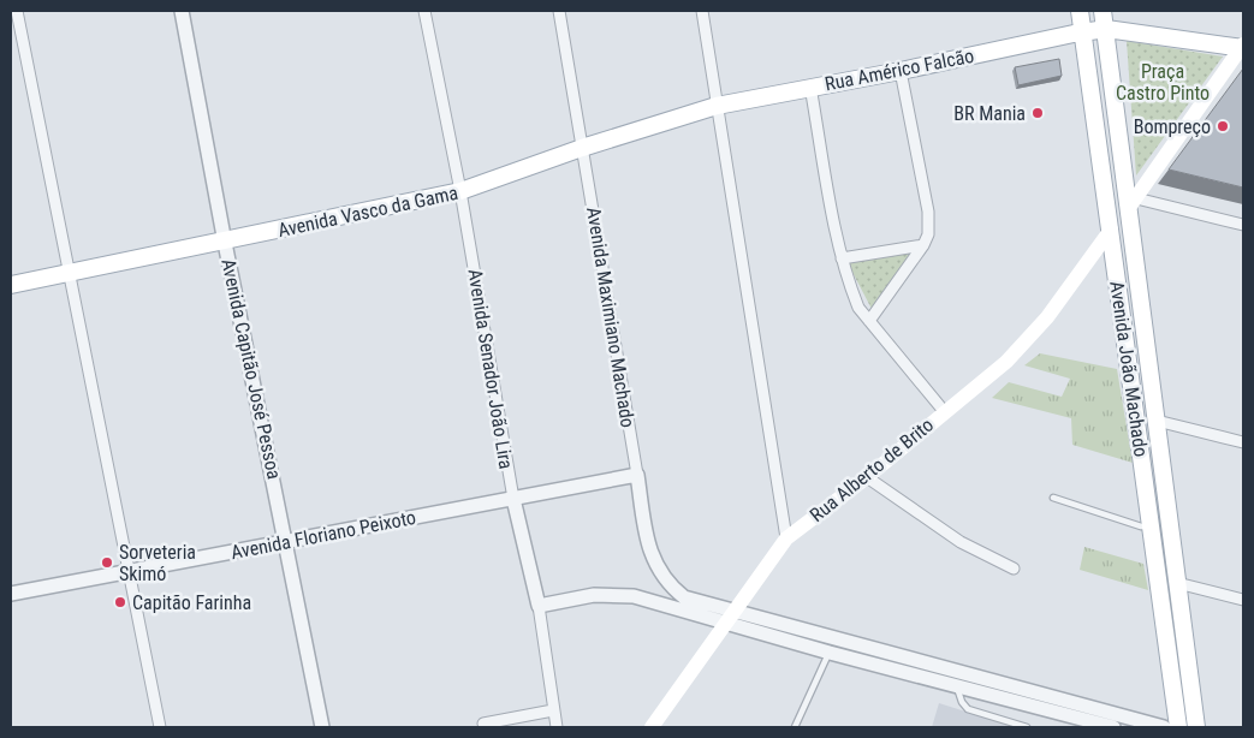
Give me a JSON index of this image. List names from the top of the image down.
{
  "streets": {
    "main road": [
      "Rua Américo Falcão",
      "Avenida Vasco da Gama",
      "Avenida João Machado",
      "Rua Alberto de Brito"
    ],
    "street": [
      "Avenida Maximiano Machado",
      "Avenida Capitão José Pessoa",
      "Avenida Senador João Lira",
      "Avenida Floriano Peixoto"
    ]
  },
  "crossings": [
    ["Rua Américo Falcão", "Avenida Vasco da Gama"],
    ["Rua Américo Falcão", "Avenida João Machado"],
    ["Avenida Vasco da Gama", "Avenida Maximiano Machado"],
    ["Avenida Vasco da Gama", "Avenida Capitão José Pessoa"],
    ["Avenida Vasco da Gama", "Avenida Senador João Lira"],
    ["Avenida Maximiano Machado", "Rua Alberto de Brito"],
    ["Avenida Maximiano Machado", "Avenida Floriano Peixoto"],
    ["Avenida Capitão José Pessoa", "Avenida Floriano Peixoto"],
    ["Avenida Senador João Lira", "Avenida Floriano Peixoto"],
    ["Avenida João Machado", "Rua Alberto de Brito"]
  ],
  "parks": ["Praça Castro Pinto"],
  "places": [
    "BR Mania",
    "Bompreço",
    "Sorveteria Skimó",
    "Capitão Farinha"
  ]
}
